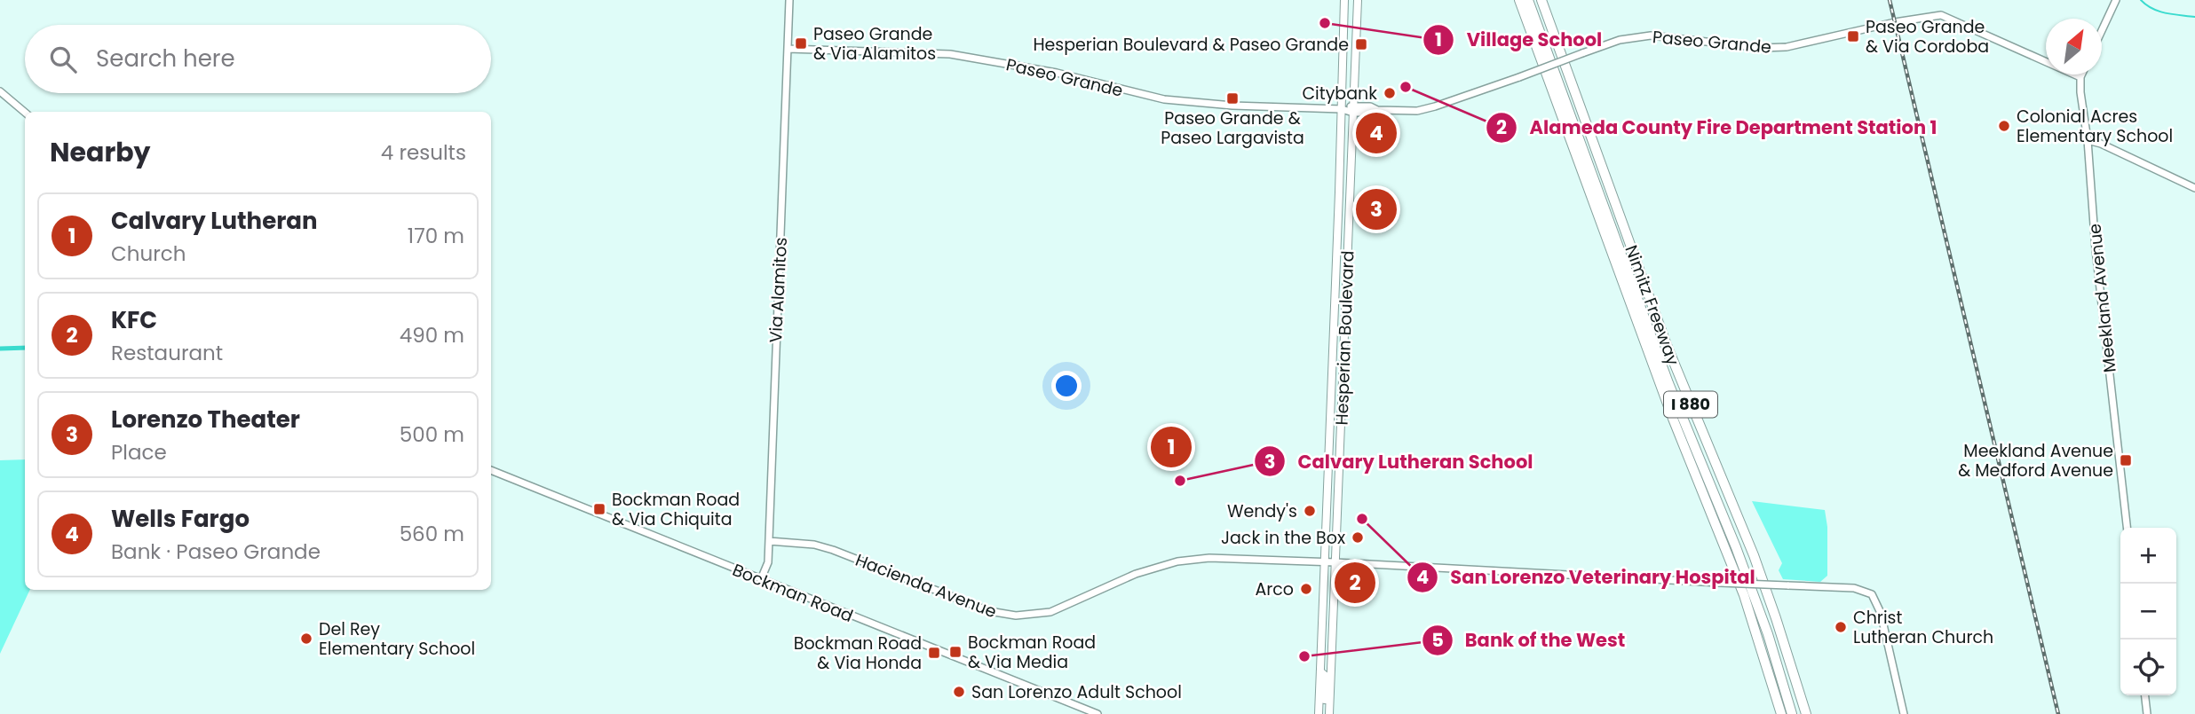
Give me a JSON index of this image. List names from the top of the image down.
{
  "streets": {
    "highway": ["Nimitz Freeway", "I 880"],
    "main road": ["Hesperian Boulevard"],
    "street": [
      "Paseo Grande",
      "Via Alamitos",
      "Meekland Avenue",
      "Hacienda Avenue",
      "Bockman Road"
    ]
  },
  "crossings": [
    ["Paseo Grande", "Via Alamitos"],
    ["Paseo Grande", "Meekland Avenue"],
    ["Paseo Grande", "Hesperian Boulevard"],
    ["Via Alamitos", "Hacienda Avenue"],
    ["Via Alamitos", "Bockman Road"],
    ["Hesperian Boulevard", "Hacienda Avenue"]
  ],
  "places": {
    "other": [
      "Village School",
      "Alameda County Fire Department Station 1",
      "Citybank",
      "Colonial Acres Elementary School",
      "Calvary Lutheran School",
      "Wendy's",
      "San Lorenzo Veterinary Hospital",
      "Jack in the Box",
      "Arco",
      "Christ Lutheran Church",
      "Del Rey Elementary School",
      "Bank of the West",
      "San Lorenzo Adult School"
    ],
    "transit": [
      "Paseo Grande & Via Cordoba",
      "Paseo Grande & Via Alamitos",
      "Hesperian Boulevard & Paseo Grande",
      "Paseo Grande & Paseo Largavista",
      "Meekland Avenue & Medford Avenue",
      "Bockman Road & Via Chiquita",
      "Bockman Road & Via Media",
      "Bockman Road & Via Honda"
    ]
  },
  "north": "top right",
  "page": {
    "search": "Search here",
    "pins": [
      "4",
      "3",
      "1",
      "2"
    ],
    "heading": ["Nearby", "4 results"],
    "list": [
      {
        "mark": "1",
        "name": "Calvary Lutheran",
        "note": "Church",
        "value": "170 m"
      },
      {
        "mark": "2",
        "name": "KFC",
        "note": "Restaurant",
        "value": "490 m"
      },
      {
        "mark": "3",
        "name": "Lorenzo Theater",
        "note": "Place",
        "value": "500 m"
      },
      {
        "mark": "4",
        "name": "Wells Fargo",
        "note": "Bank · Paseo Grande",
        "value": "560 m"
      }
    ],
    "map_buttons": ["+", "−"]
  }
}
